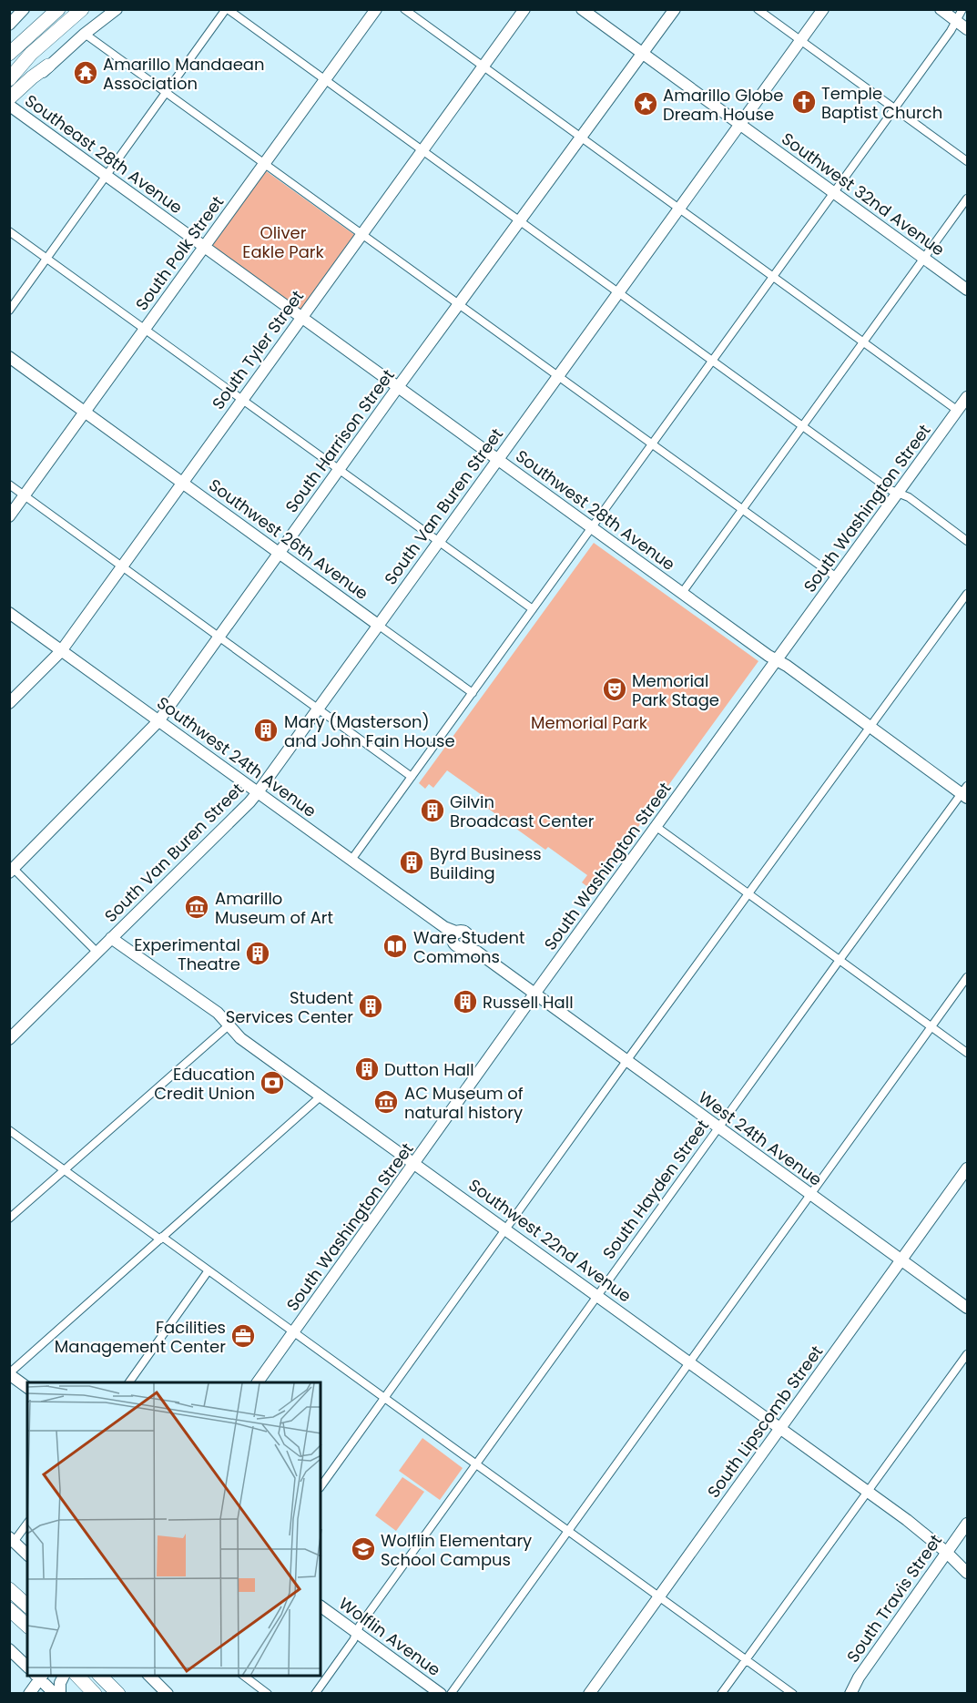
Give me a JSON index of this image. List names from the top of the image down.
{
  "streets": {
    "main road": [
      "Southeast 28th Avenue",
      "Southwest 32nd Avenue",
      "South Polk Street",
      "South Tyler Street",
      "South Harrison Street",
      "South Van Buren Street",
      "South Washington Street",
      "Southwest 28th Avenue",
      "Southwest 26th Avenue",
      "Southwest 24th Avenue",
      "West 24th Avenue",
      "Southwest 22nd Avenue",
      "South Lipscomb Street",
      "South Travis Street",
      "Wolflin Avenue"
    ],
    "street": ["South Hayden Street"]
  },
  "crossings": [
    ["Southeast 28th Avenue", "South Polk Street"],
    ["Southeast 28th Avenue", "Southwest 28th Avenue"],
    ["Southwest 32nd Avenue", "South Harrison Street"],
    ["Southwest 32nd Avenue", "South Van Buren Street"],
    ["South Polk Street", "Southwest 28th Avenue"],
    ["South Polk Street", "Southwest 26th Avenue"],
    ["South Tyler Street", "Southwest 28th Avenue"],
    ["South Tyler Street", "Southwest 26th Avenue"],
    ["South Tyler Street", "Southwest 24th Avenue"],
    ["South Harrison Street", "Southwest 28th Avenue"],
    ["South Harrison Street", "Southwest 26th Avenue"],
    ["South Harrison Street", "Southwest 24th Avenue"],
    ["South Van Buren Street", "Southwest 28th Avenue"],
    ["South Van Buren Street", "Southwest 26th Avenue"],
    ["South Van Buren Street", "Southwest 24th Avenue"],
    ["South Van Buren Street", "Southwest 22nd Avenue"],
    ["South Washington Street", "Southwest 28th Avenue"],
    ["South Washington Street", "Southwest 24th Avenue"],
    ["South Washington Street", "West 24th Avenue"],
    ["South Washington Street", "Southwest 22nd Avenue"],
    ["Southwest 28th Avenue", "South Hayden Street"],
    ["Southwest 24th Avenue", "West 24th Avenue"],
    ["West 24th Avenue", "South Hayden Street"],
    ["West 24th Avenue", "South Lipscomb Street"],
    ["South Hayden Street", "Southwest 22nd Avenue"],
    ["South Hayden Street", "Wolflin Avenue"],
    ["Southwest 22nd Avenue", "South Lipscomb Street"],
    ["Southwest 22nd Avenue", "South Travis Street"]
  ],
  "parks": ["Oliver Eakle Park", "Memorial Park"],
  "places": {
    "temple": ["Amarillo Mandaean Association"],
    "church": ["Temple Baptist Church"],
    "place": ["Amarillo Globe Dream House"],
    "theatre": ["Memorial Park Stage"],
    "building": [
      "Mary (Masterson) and John Fain House",
      "Gilvin Broadcast Center",
      "Byrd Business Building",
      "Experimental Theatre",
      "Russell Hall",
      "Student Services Center",
      "Dutton Hall"
    ],
    "museum": ["Amarillo Museum of Art", "AC Museum of natural history"],
    "library": ["Ware Student Commons"],
    "bank": ["Education Credit Union"],
    "office": ["Facilities Management Center"],
    "school or university": ["Wolflin Elementary School Campus"]
  }
}
